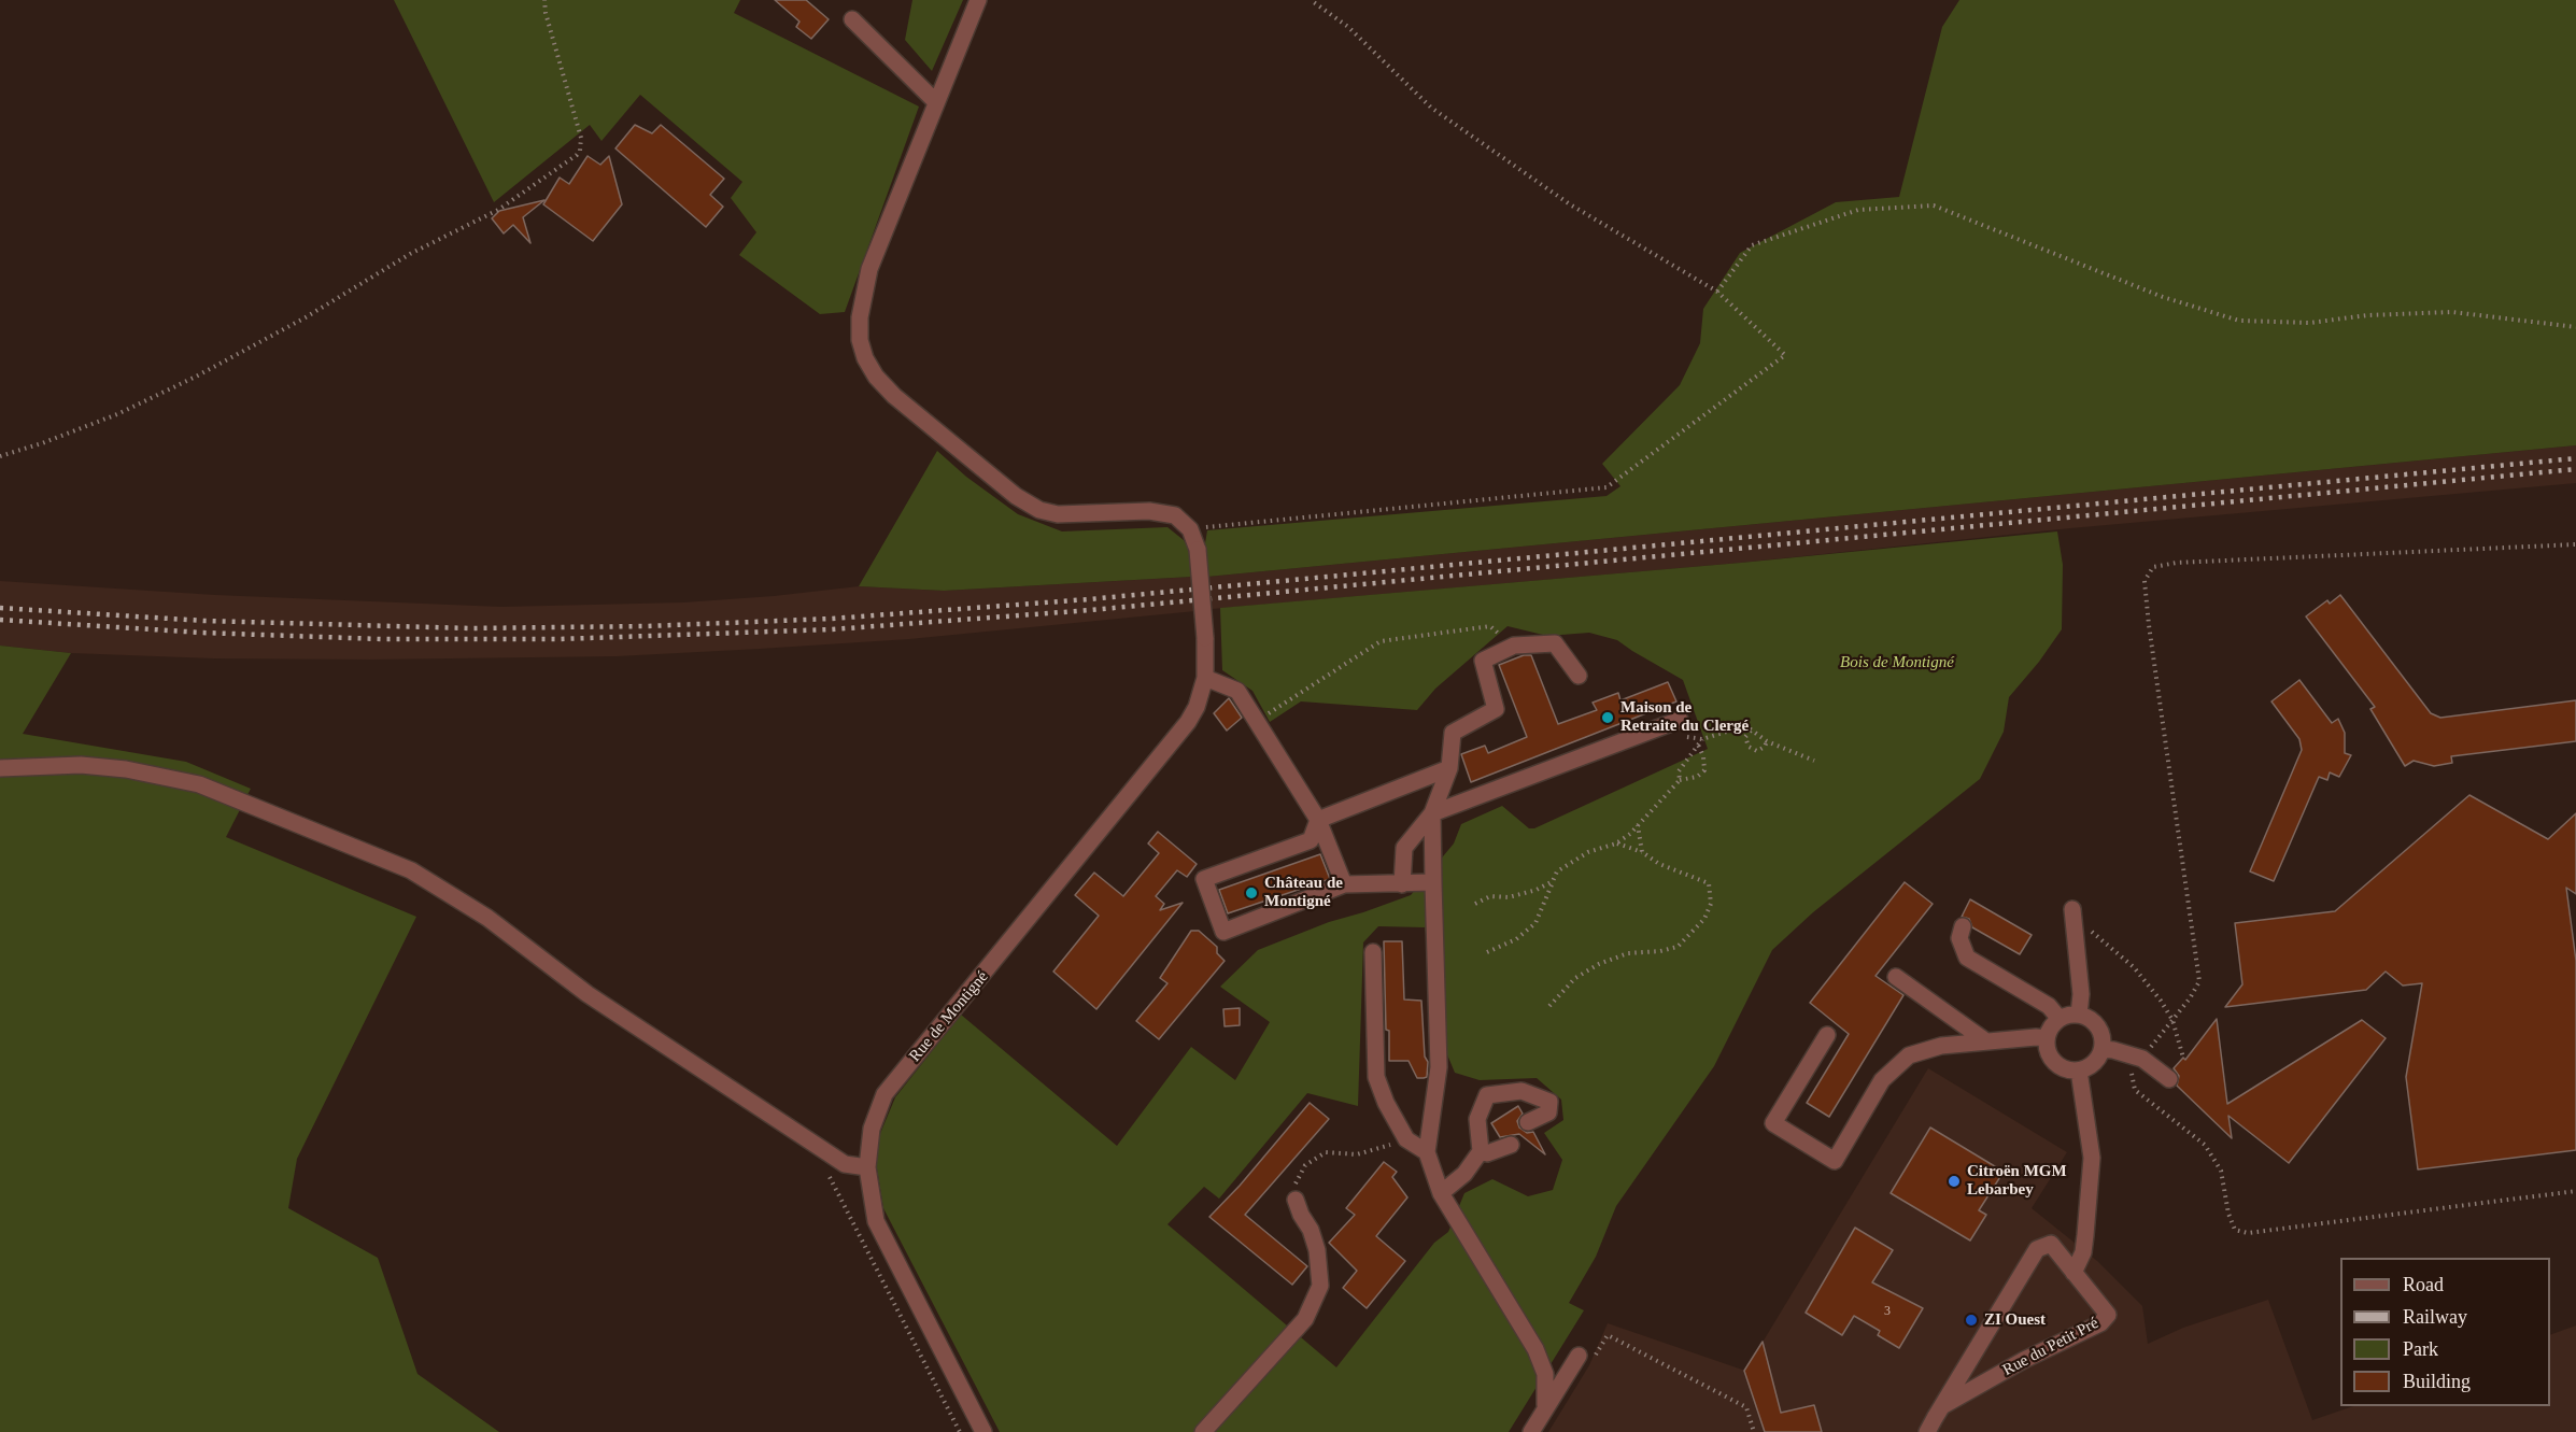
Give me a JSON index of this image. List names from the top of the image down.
{
  "streets": {
    "street": ["Rue de Montigné", "Rue du Petit Pré"]
  },
  "parks": ["Bois de Montigné"],
  "places": [
    "Maison de Retraite du Clergé",
    "Château de Montigné",
    "Citroën MGM Lebarbey",
    "ZI Ouest"
  ],
  "house_numbers": ["3"],
  "legend": [
    "Road",
    "Railway",
    "Park",
    "Building"
  ]
}
